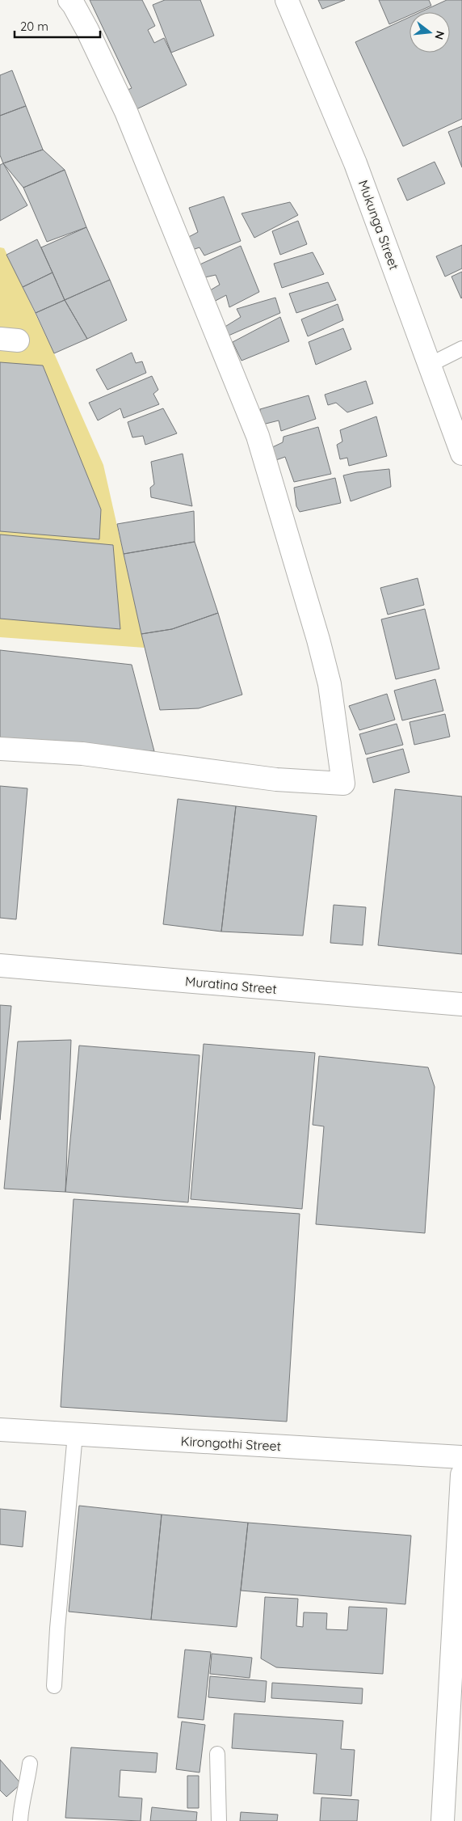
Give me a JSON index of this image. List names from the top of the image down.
{
  "streets": {
    "street": ["Mukunga Street", "Muratina Street", "Kirongothi Street"]
  },
  "scale_bar": "20 m",
  "north": "right"
}
